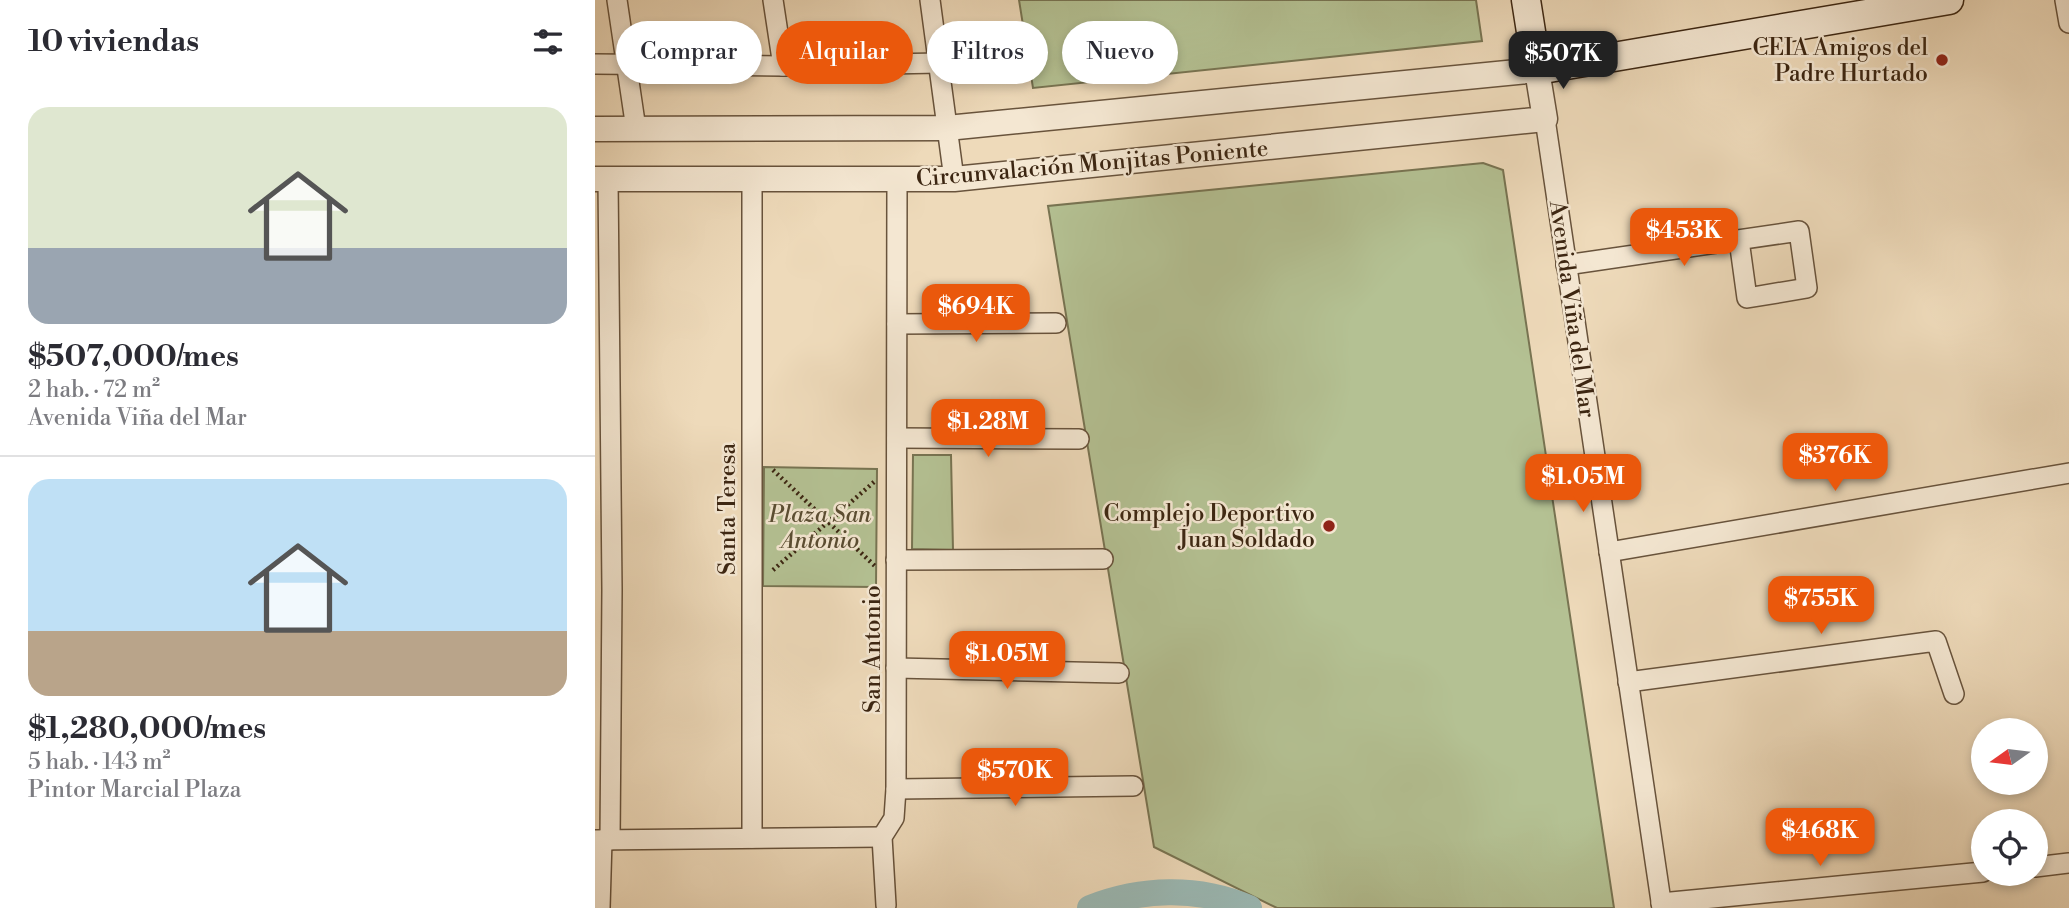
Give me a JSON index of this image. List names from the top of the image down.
{
  "streets": {
    "main road": ["Avenida Viña del Mar"],
    "street": ["Circunvalación Monjitas Poniente", "Santa Teresa", "San Antonio"]
  },
  "crossings": [
    ["Circunvalación Monjitas Poniente", "Avenida Viña del Mar"],
    ["Circunvalación Monjitas Poniente", "Santa Teresa"],
    ["Circunvalación Monjitas Poniente", "San Antonio"]
  ],
  "parks": ["Plaza San Antonio"],
  "places": ["CEIA Amigos del Padre Hurtado", "Complejo Deportivo Juan Soldado"],
  "north": "left",
  "page": {
    "heading": "10 viviendas",
    "chip": [
      "Comprar",
      "Alquilar",
      "Filtros",
      "Nuevo"
    ],
    "price": [
      "$507K",
      "$453K",
      "$694K",
      "$1.28M",
      "$376K",
      "$1.05M",
      "$755K",
      "$1.05M",
      "$570K",
      "$468K"
    ],
    "list": [
      {
        "name": "$507,000/mes",
        "note": "2 hab. · 72 m² · Avenida Viña del Mar"
      },
      {
        "name": "$1,280,000/mes",
        "note": "5 hab. · 143 m² · Pintor Marcial Plaza"
      }
    ]
  }
}
